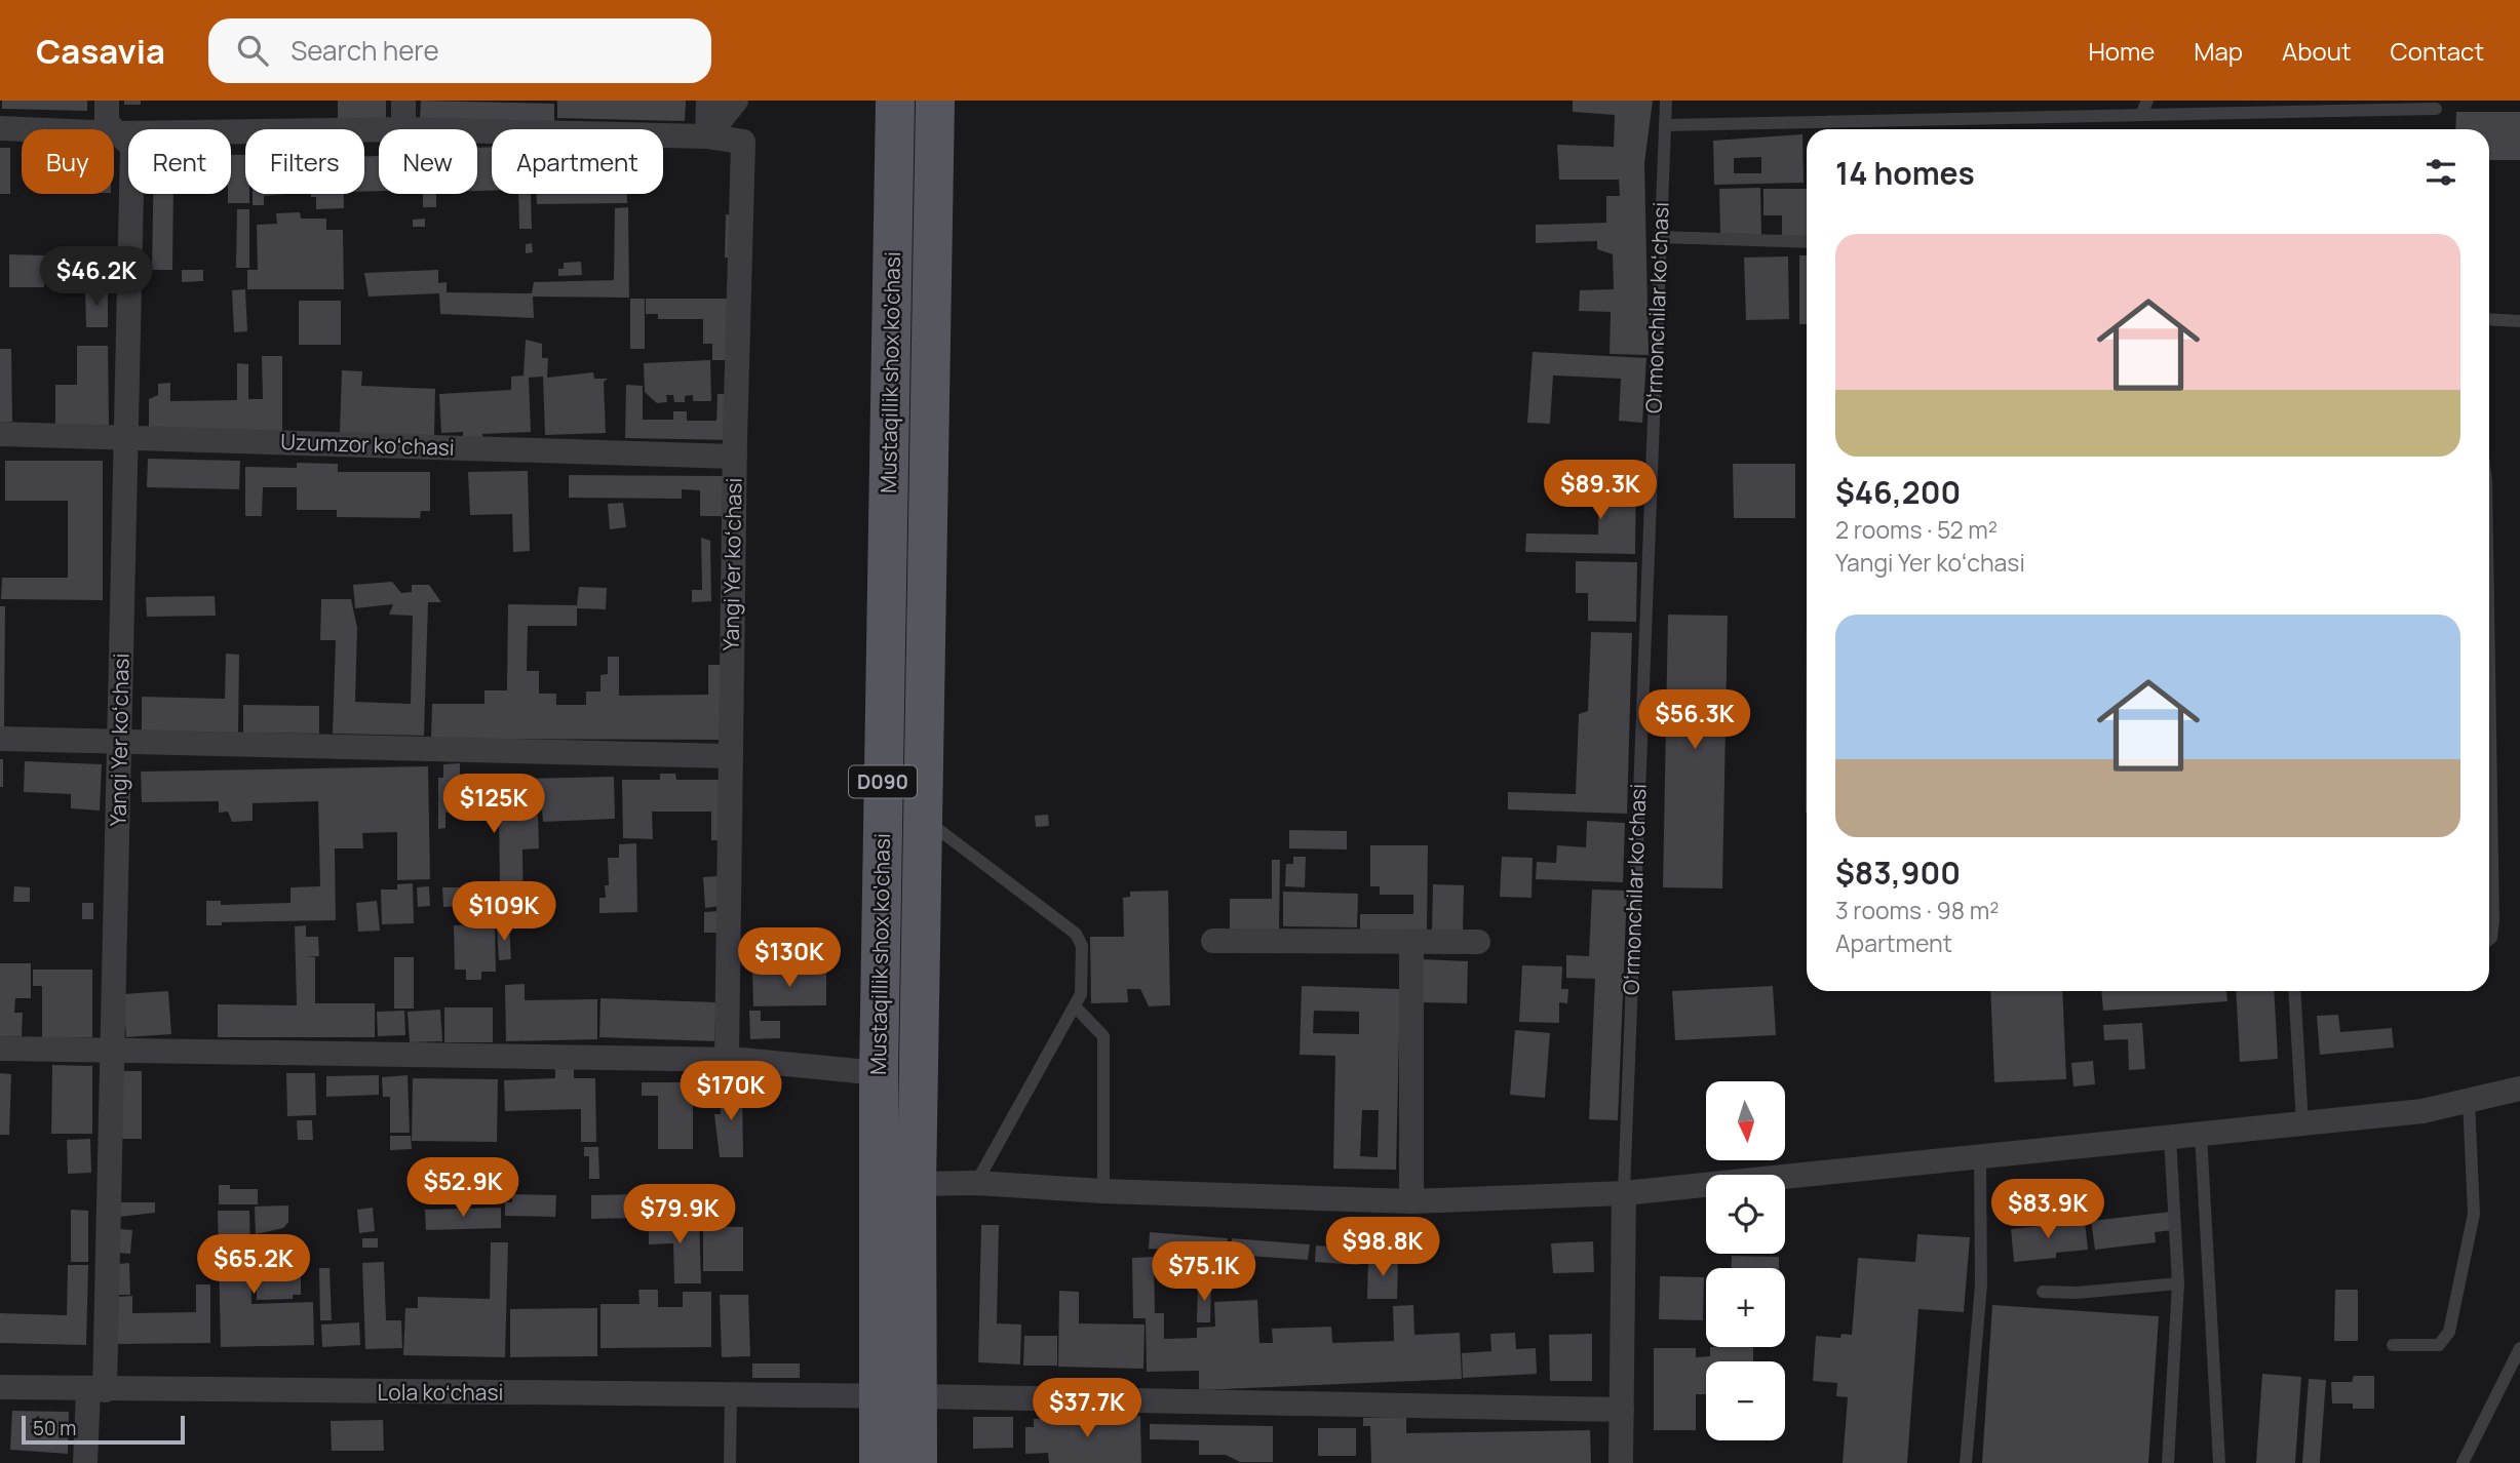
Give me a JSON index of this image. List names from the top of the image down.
{
  "streets": {
    "main road": ["Mustaqillik shox ko'chasi", "D090"],
    "street": [
      "Oʻrmonchilar koʻchasi",
      "Uzumzor koʻchasi",
      "Yangi Yer koʻchasi",
      "Lola koʻchasi"
    ]
  },
  "crossings": [
    ["Oʻrmonchilar koʻchasi", "Lola koʻchasi"],
    ["Mustaqillik shox ko'chasi", "Lola koʻchasi"],
    ["Uzumzor koʻchasi", "Yangi Yer koʻchasi"],
    ["Yangi Yer koʻchasi", "Lola koʻchasi"]
  ],
  "scale_bar": "50 m",
  "north": "bottom",
  "page": {
    "header": "Casavia",
    "search": "Search here",
    "nav": [
      "Home",
      "Map",
      "About",
      "Contact"
    ],
    "chip": [
      "Buy",
      "Rent",
      "Filters",
      "New",
      "Apartment"
    ],
    "heading": "14 homes",
    "list": [
      {
        "name": "$46,200",
        "note": "2 rooms · 52 m² · Yangi Yer koʻchasi"
      },
      {
        "name": "$83,900",
        "note": "3 rooms · 98 m² · Apartment"
      }
    ],
    "price": [
      "$46.2K",
      "$89.3K",
      "$56.3K",
      "$125K",
      "$109K",
      "$130K",
      "$170K",
      "$52.9K",
      "$83.9K",
      "$79.9K",
      "$98.8K",
      "$65.2K",
      "$75.1K",
      "$37.7K"
    ],
    "map_buttons": ["+", "−"],
    "scale": "50 m"
  }
}
